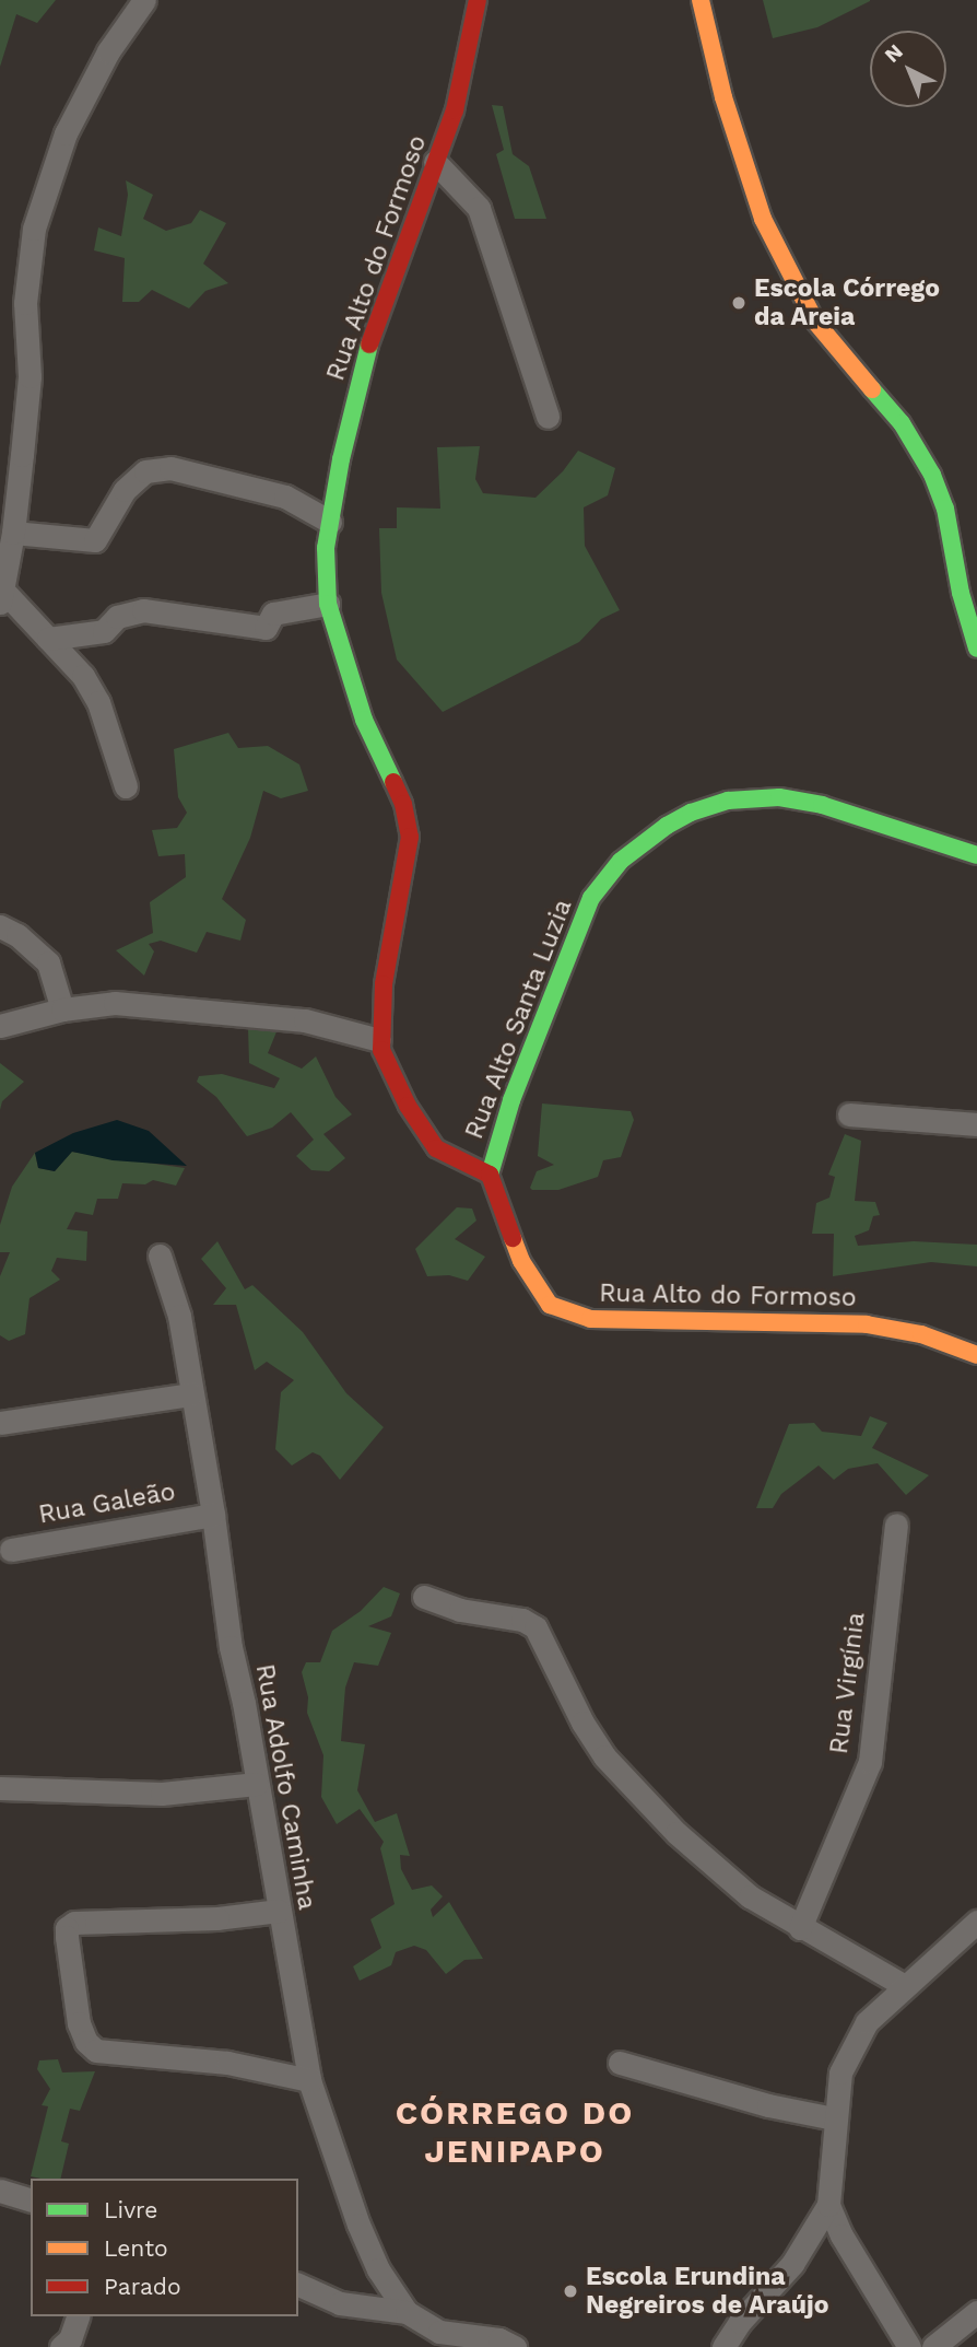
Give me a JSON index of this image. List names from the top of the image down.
{
  "streets": {
    "street": [
      "Rua Alto do Formoso",
      "Rua Alto Santa Luzia",
      "Rua Galeão",
      "Rua Virgínia",
      "Rua Adolfo Caminha"
    ]
  },
  "crossings": [
    ["Rua Alto do Formoso", "Rua Alto Santa Luzia"],
    ["Rua Galeão", "Rua Adolfo Caminha"]
  ],
  "districts": ["CÓRREGO DO JENIPAPO"],
  "places": ["Escola Córrego da Areia", "Escola Erundina Negreiros de Araújo"],
  "legend": ["Livre", "Lento", "Parado"],
  "north": "top left"
}
